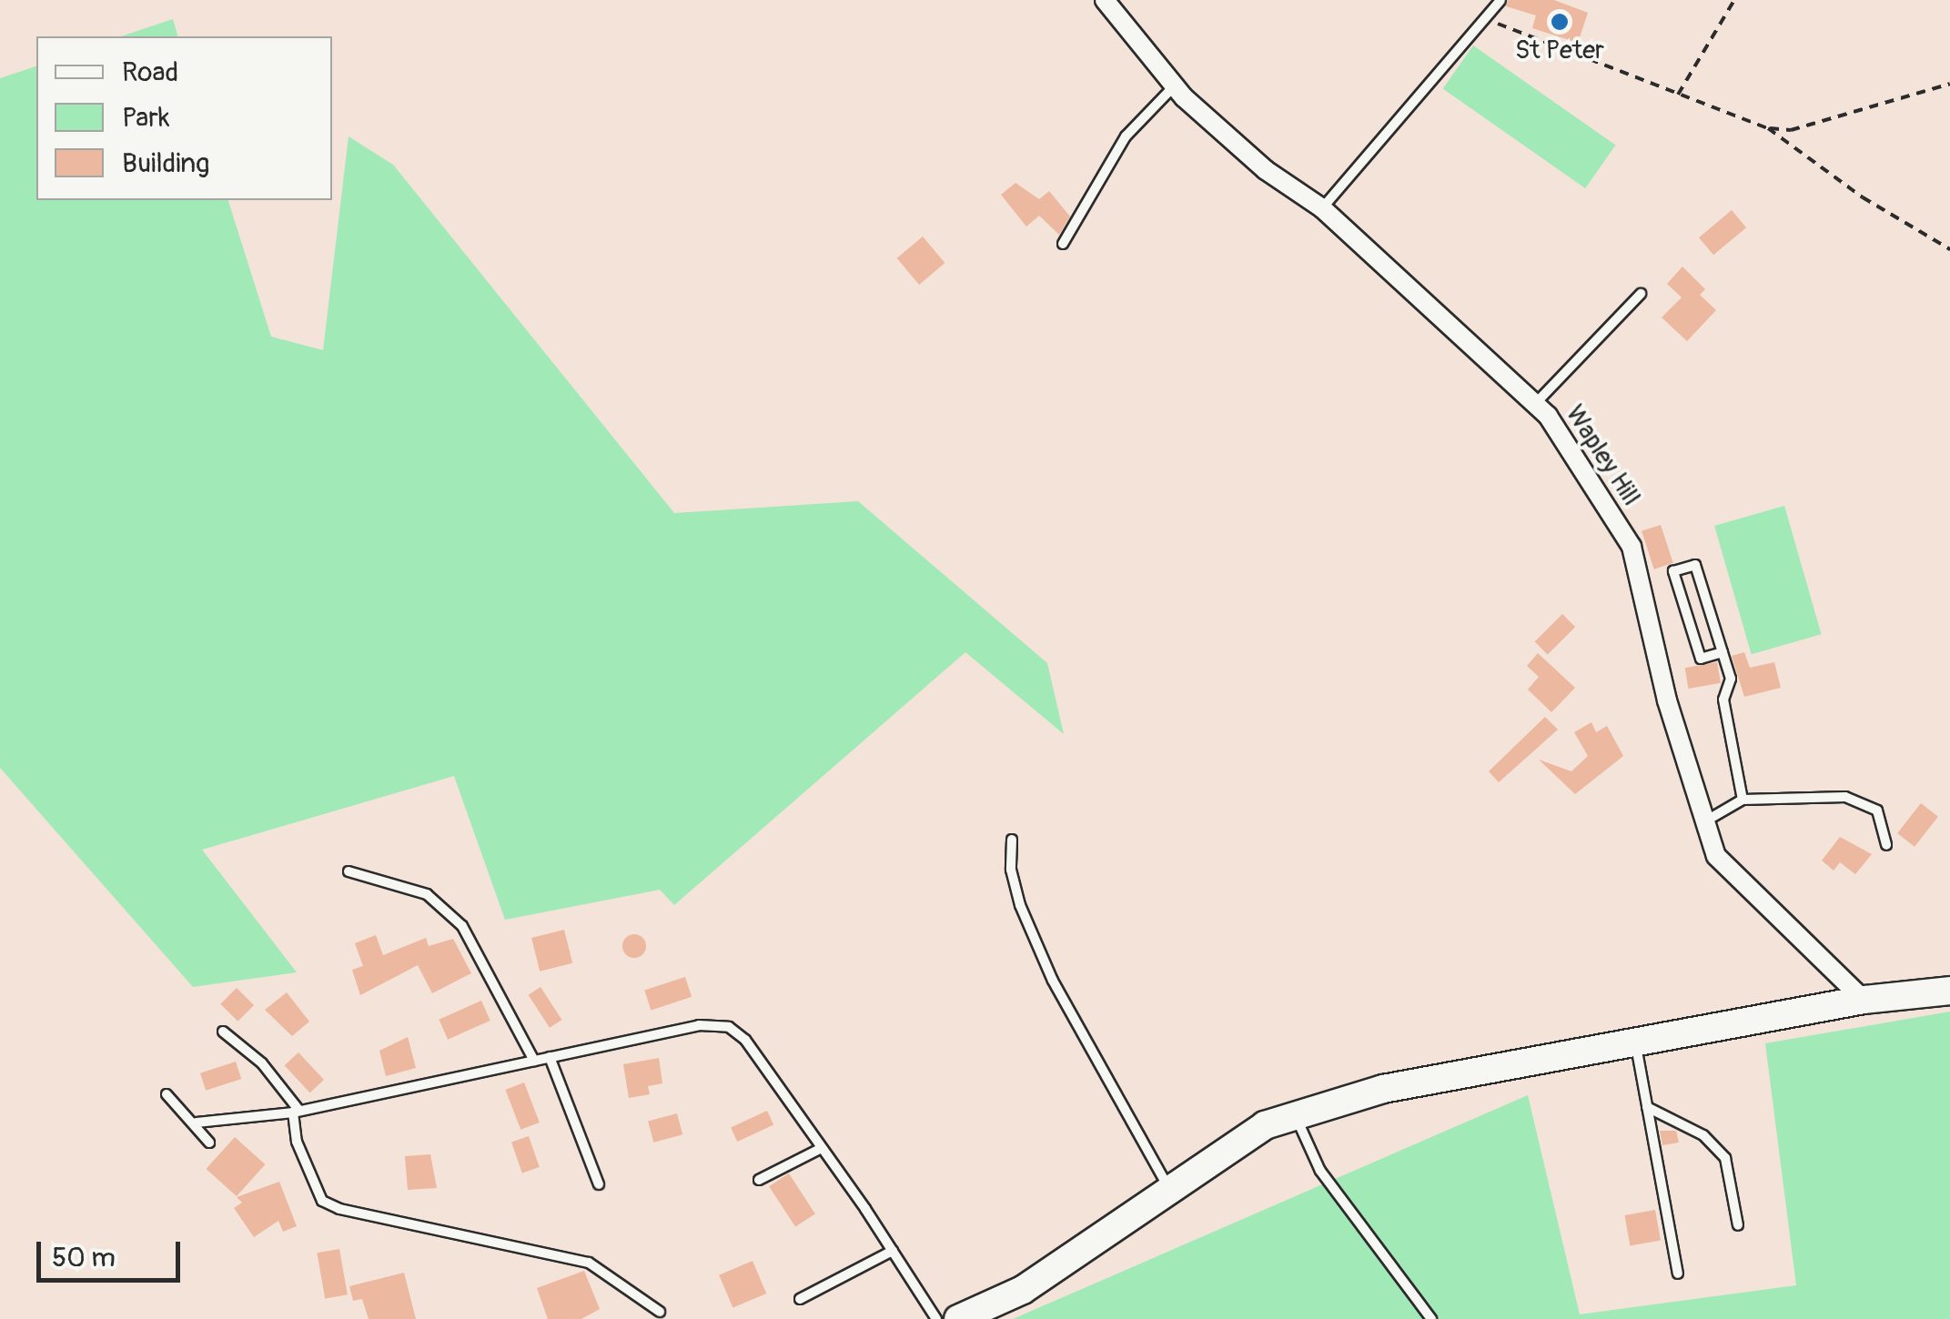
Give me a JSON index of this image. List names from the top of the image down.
{
  "streets": {
    "street": ["Wapley Hill"]
  },
  "places": ["St Peter"],
  "legend": ["Road", "Park", "Building"],
  "scale_bar": "50 m"
}
